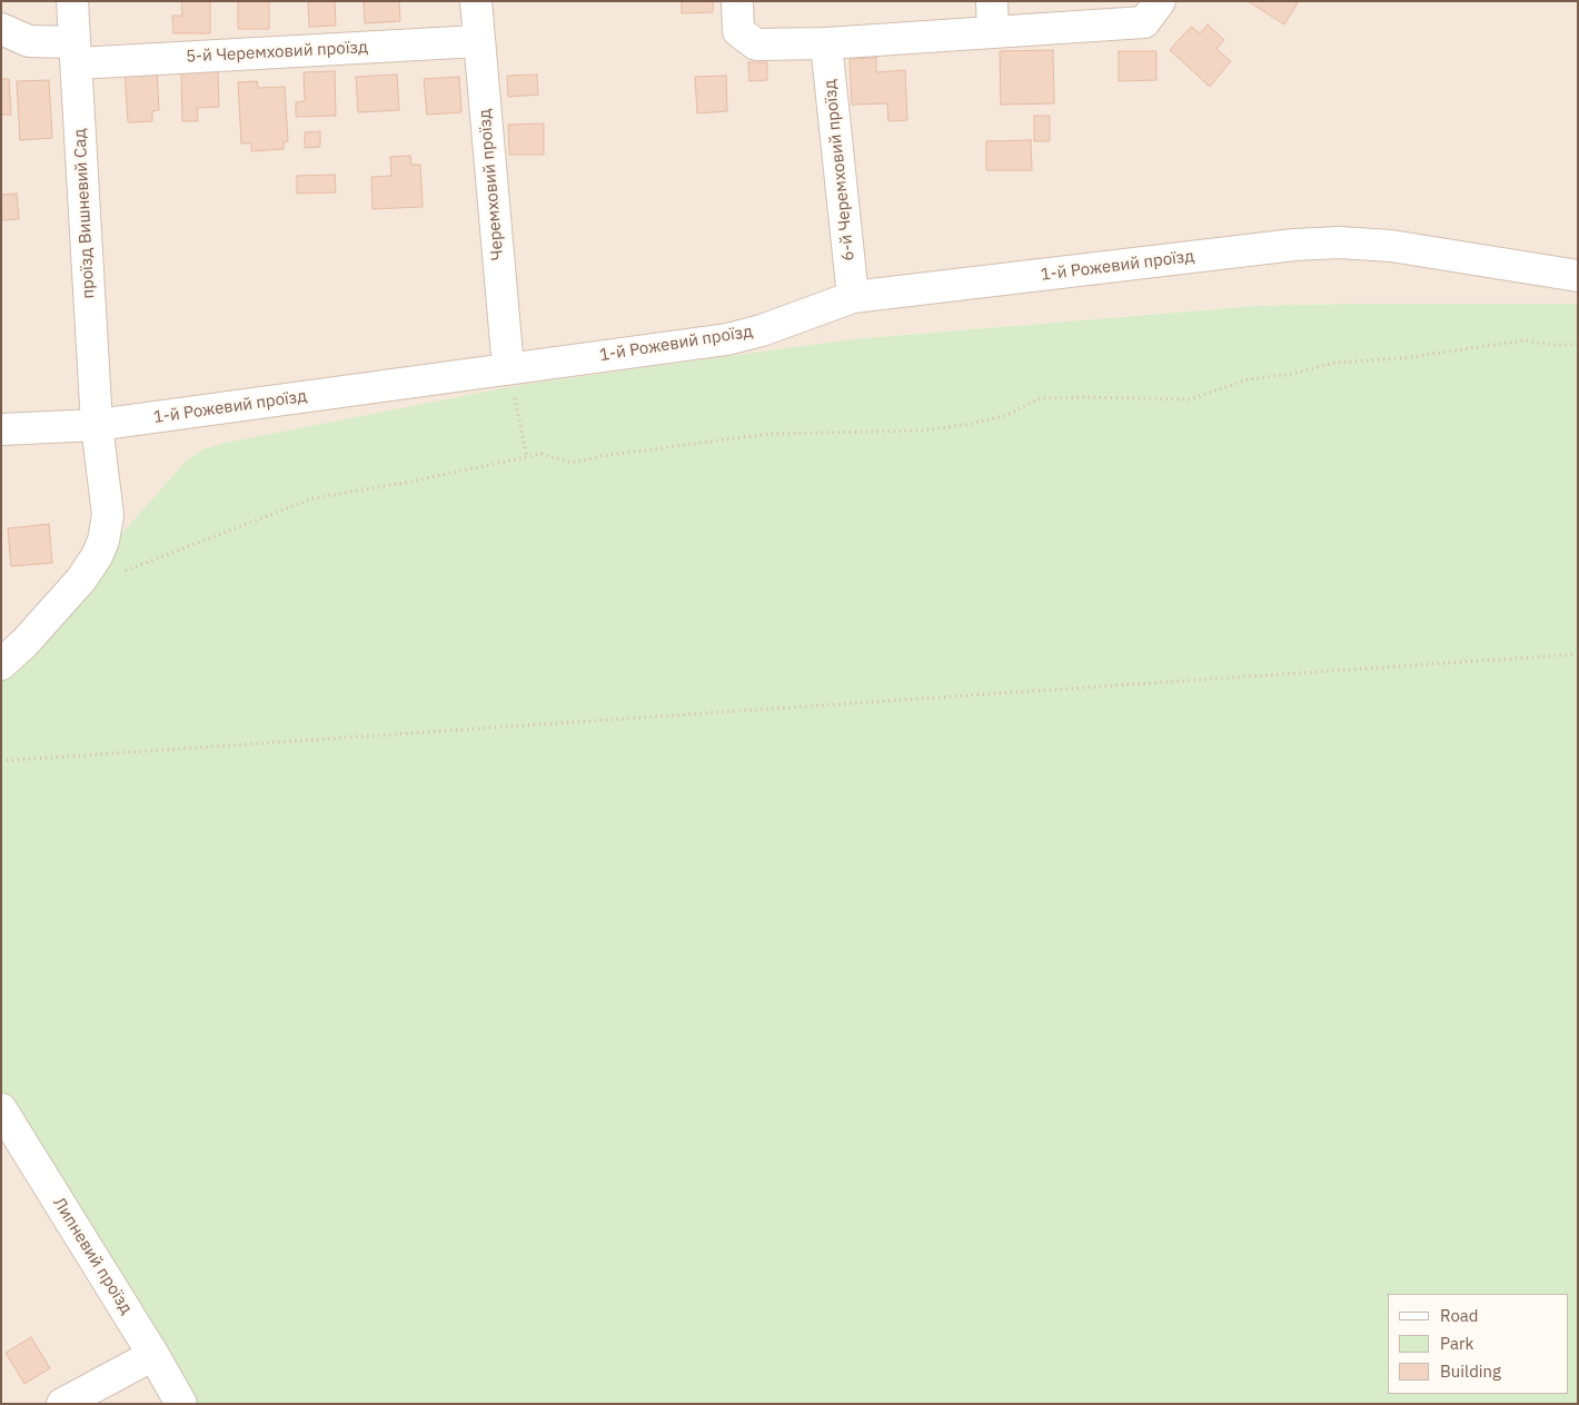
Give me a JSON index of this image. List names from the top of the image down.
{
  "streets": {
    "street": [
      "5-й Черемховий проїзд",
      "6-й Черемховий проїзд",
      "Черемховий проїзд",
      "проїзд Вишневий Сад",
      "1-й Рожевий проїзд",
      "Липневий проїзд"
    ]
  },
  "crossings": [
    ["5-й Черемховий проїзд", "Черемховий проїзд"],
    ["5-й Черемховий проїзд", "проїзд Вишневий Сад"],
    ["6-й Черемховий проїзд", "1-й Рожевий проїзд"],
    ["Черемховий проїзд", "1-й Рожевий проїзд"],
    ["проїзд Вишневий Сад", "1-й Рожевий проїзд"]
  ],
  "legend": ["Road", "Park", "Building"]
}
